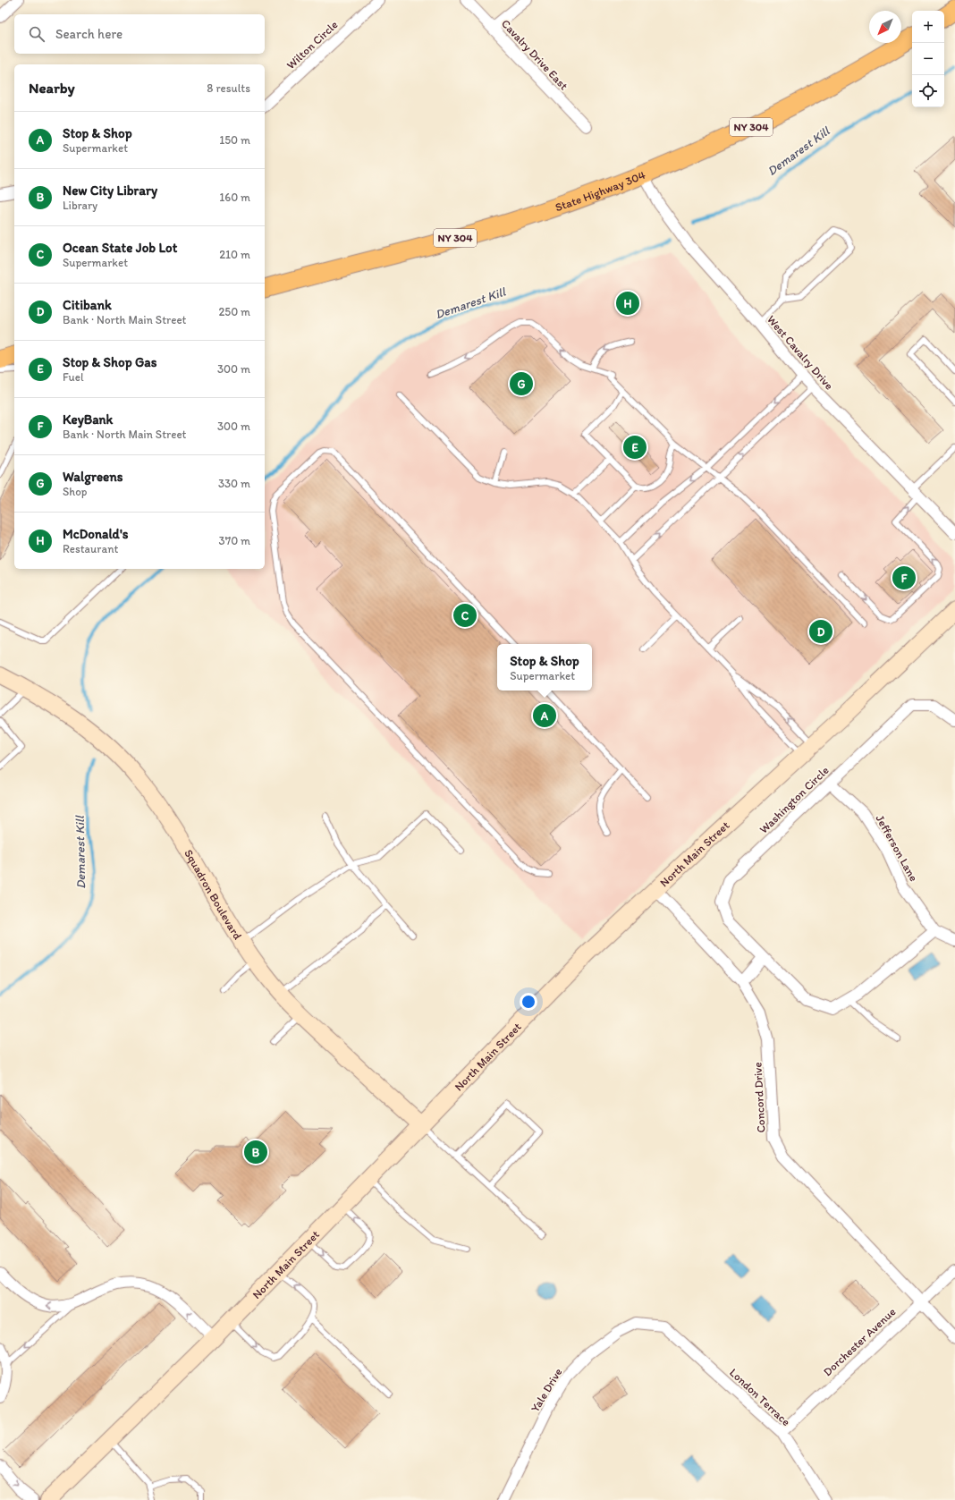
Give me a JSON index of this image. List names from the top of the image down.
{
  "streets": {
    "main road": ["NY 304", "State Highway 304"],
    "street": [
      "Wilton Circle",
      "Cavalry Drive East",
      "West Cavalry Drive",
      "Washington Circle",
      "Jefferson Lane",
      "North Main Street",
      "Squadron Boulevard",
      "Concord Drive",
      "Dorchester Avenue",
      "Yale Drive",
      "London Terrace"
    ]
  },
  "crossings": [
    ["State Highway 304", "West Cavalry Drive"],
    ["Washington Circle", "Jefferson Lane"],
    ["North Main Street", "Squadron Boulevard"],
    ["North Main Street", "Concord Drive"],
    ["Concord Drive", "Dorchester Avenue"],
    ["Dorchester Avenue", "London Terrace"],
    ["Yale Drive", "London Terrace"]
  ],
  "water": ["Demarest Kill"],
  "north": "bottom left",
  "page": {
    "map_buttons": ["+", "−"],
    "search": "Search here",
    "heading": ["Nearby", "8 results"],
    "list": [
      {
        "mark": "A",
        "name": "Stop & Shop",
        "note": "Supermarket",
        "value": "150 m"
      },
      {
        "mark": "B",
        "name": "New City Library",
        "note": "Library",
        "value": "160 m"
      },
      {
        "mark": "C",
        "name": "Ocean State Job Lot",
        "note": "Supermarket",
        "value": "210 m"
      },
      {
        "mark": "D",
        "name": "Citibank",
        "note": "Bank · North Main Street",
        "value": "250 m"
      },
      {
        "mark": "E",
        "name": "Stop & Shop Gas",
        "note": "Fuel",
        "value": "300 m"
      },
      {
        "mark": "F",
        "name": "KeyBank",
        "note": "Bank · North Main Street",
        "value": "300 m"
      },
      {
        "mark": "G",
        "name": "Walgreens",
        "note": "Shop",
        "value": "330 m"
      },
      {
        "mark": "H",
        "name": "McDonald's",
        "note": "Restaurant",
        "value": "370 m"
      }
    ],
    "pins": [
      "H",
      "G",
      "E",
      "F",
      "C",
      "D",
      "A",
      "B"
    ],
    "popup": ["Stop & Shop", "Supermarket"]
  }
}
